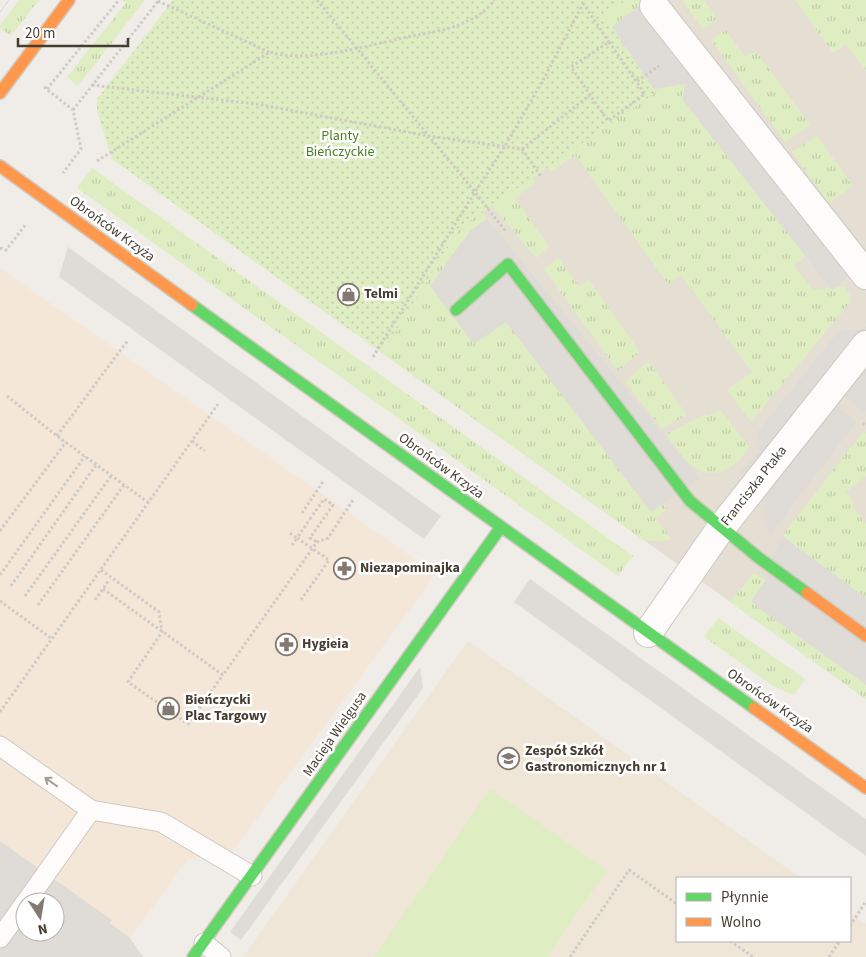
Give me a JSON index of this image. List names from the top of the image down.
{
  "streets": {
    "street": ["Obrońców Krzyża", "Franciszka Ptaka", "Macieja Wielgusa"]
  },
  "crossings": [
    ["Obrońców Krzyża", "Franciszka Ptaka"],
    ["Obrońców Krzyża", "Macieja Wielgusa"]
  ],
  "parks": ["Planty Bieńczyckie"],
  "places": {
    "shop": ["Telmi", "Bieńczycki Plac Targowy"],
    "pharmacy": ["Niezapominajka", "Hygieia"],
    "school or university": ["Zespół Szkół Gastronomicznych nr 1"]
  },
  "legend": ["Płynnie", "Wolno"],
  "scale_bar": "20 m",
  "north": "bottom"
}
